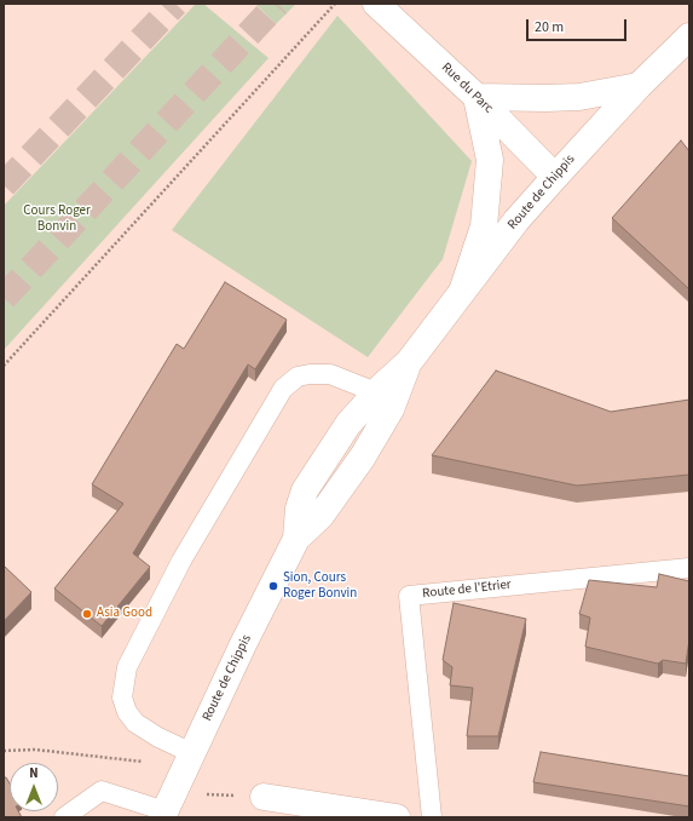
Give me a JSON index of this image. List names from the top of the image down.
{
  "streets": {
    "street": ["Rue du Parc", "Route de Chippis"],
    "lane": ["Route de l'Etrier"]
  },
  "crossings": [
    ["Rue du Parc", "Route de Chippis"]
  ],
  "parks": ["Cours Roger Bonvin"],
  "places": ["Sion, Cours Roger Bonvin", "Asia Good"],
  "scale_bar": "20 m",
  "north": "top"
}
